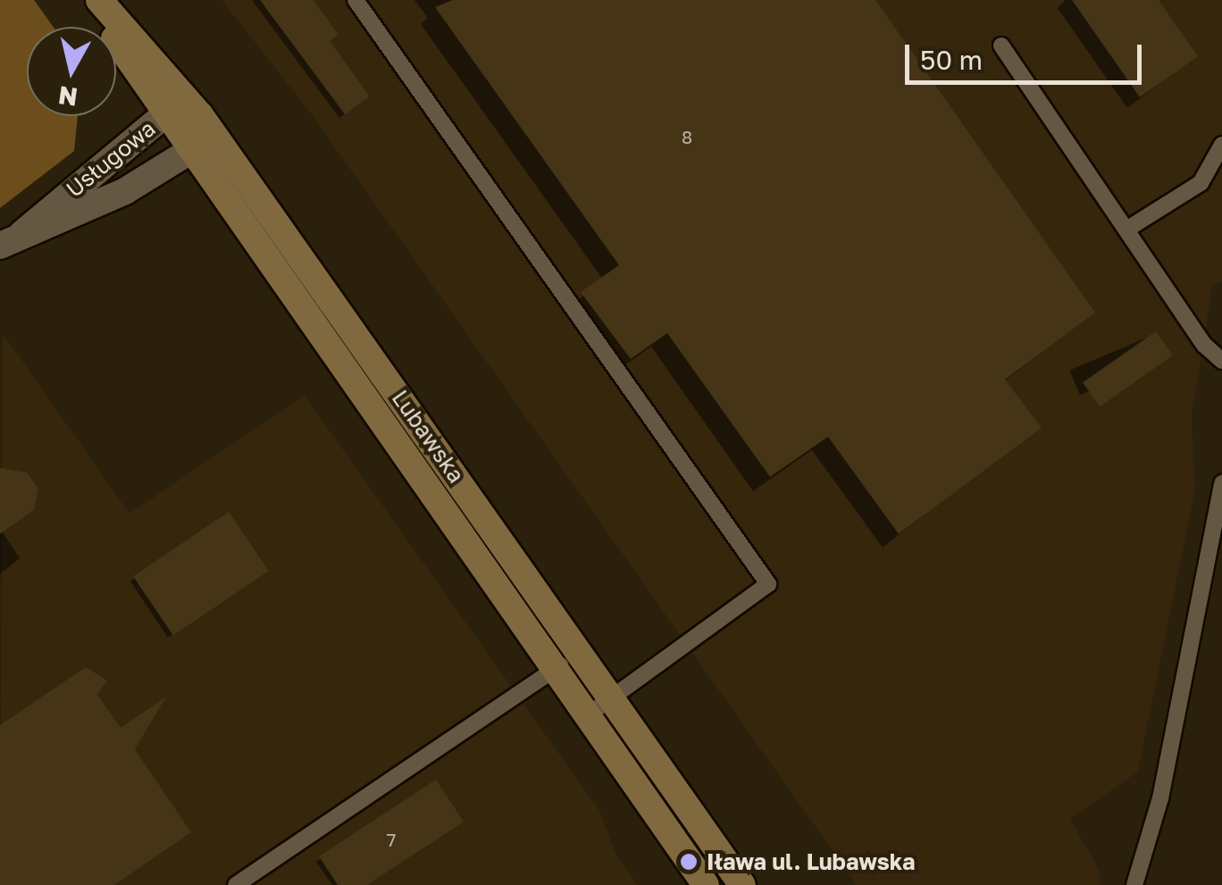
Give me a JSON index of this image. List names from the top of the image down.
{
  "streets": {
    "main road": ["Lubawska"],
    "street": ["Usługowa"]
  },
  "crossings": [
    ["Usługowa", "Lubawska"]
  ],
  "places": ["Iława ul. Lubawska"],
  "house_numbers": ["8", "7"],
  "scale_bar": "50 m",
  "north": "bottom"
}
